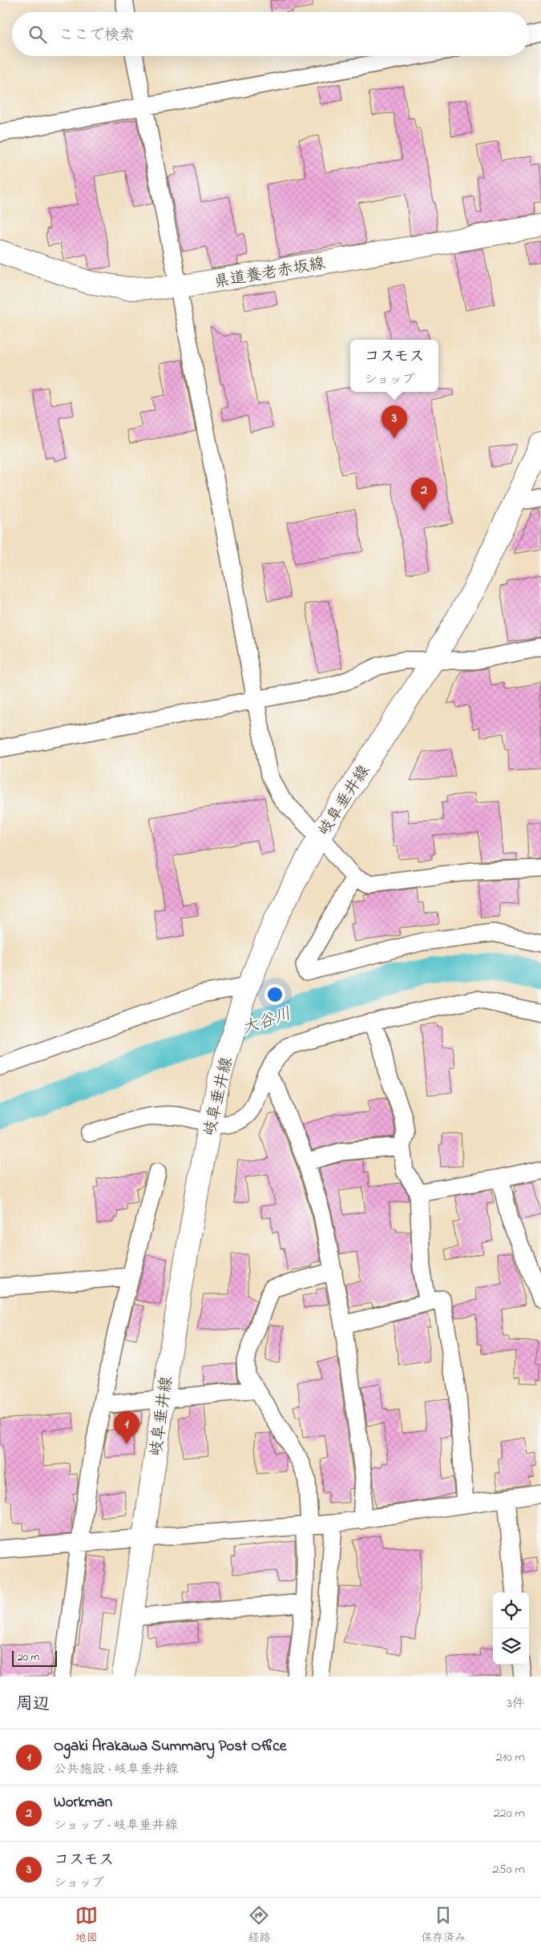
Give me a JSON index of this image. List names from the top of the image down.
{
  "streets": {
    "main road": ["県道養老赤坂線", "岐阜垂井線"]
  },
  "water": ["大谷川"],
  "scale_bar": "20 m",
  "page": {
    "search": "ここで検索",
    "popup": ["コスモス", "ショップ"],
    "pins": ["3", "2", "1"],
    "scale": "20 m",
    "heading": ["周辺", "3件"],
    "list": [
      {
        "mark": "1",
        "name": "Ogaki Arakawa Summary Post Office",
        "note": "公共施設 · 岐阜垂井線",
        "value": "210 m"
      },
      {
        "mark": "2",
        "name": "Workman",
        "note": "ショップ · 岐阜垂井線",
        "value": "220 m"
      },
      {
        "mark": "3",
        "name": "コスモス",
        "note": "ショップ",
        "value": "250 m"
      }
    ],
    "nav": ["地図", "経路", "保存済み"]
  }
}
